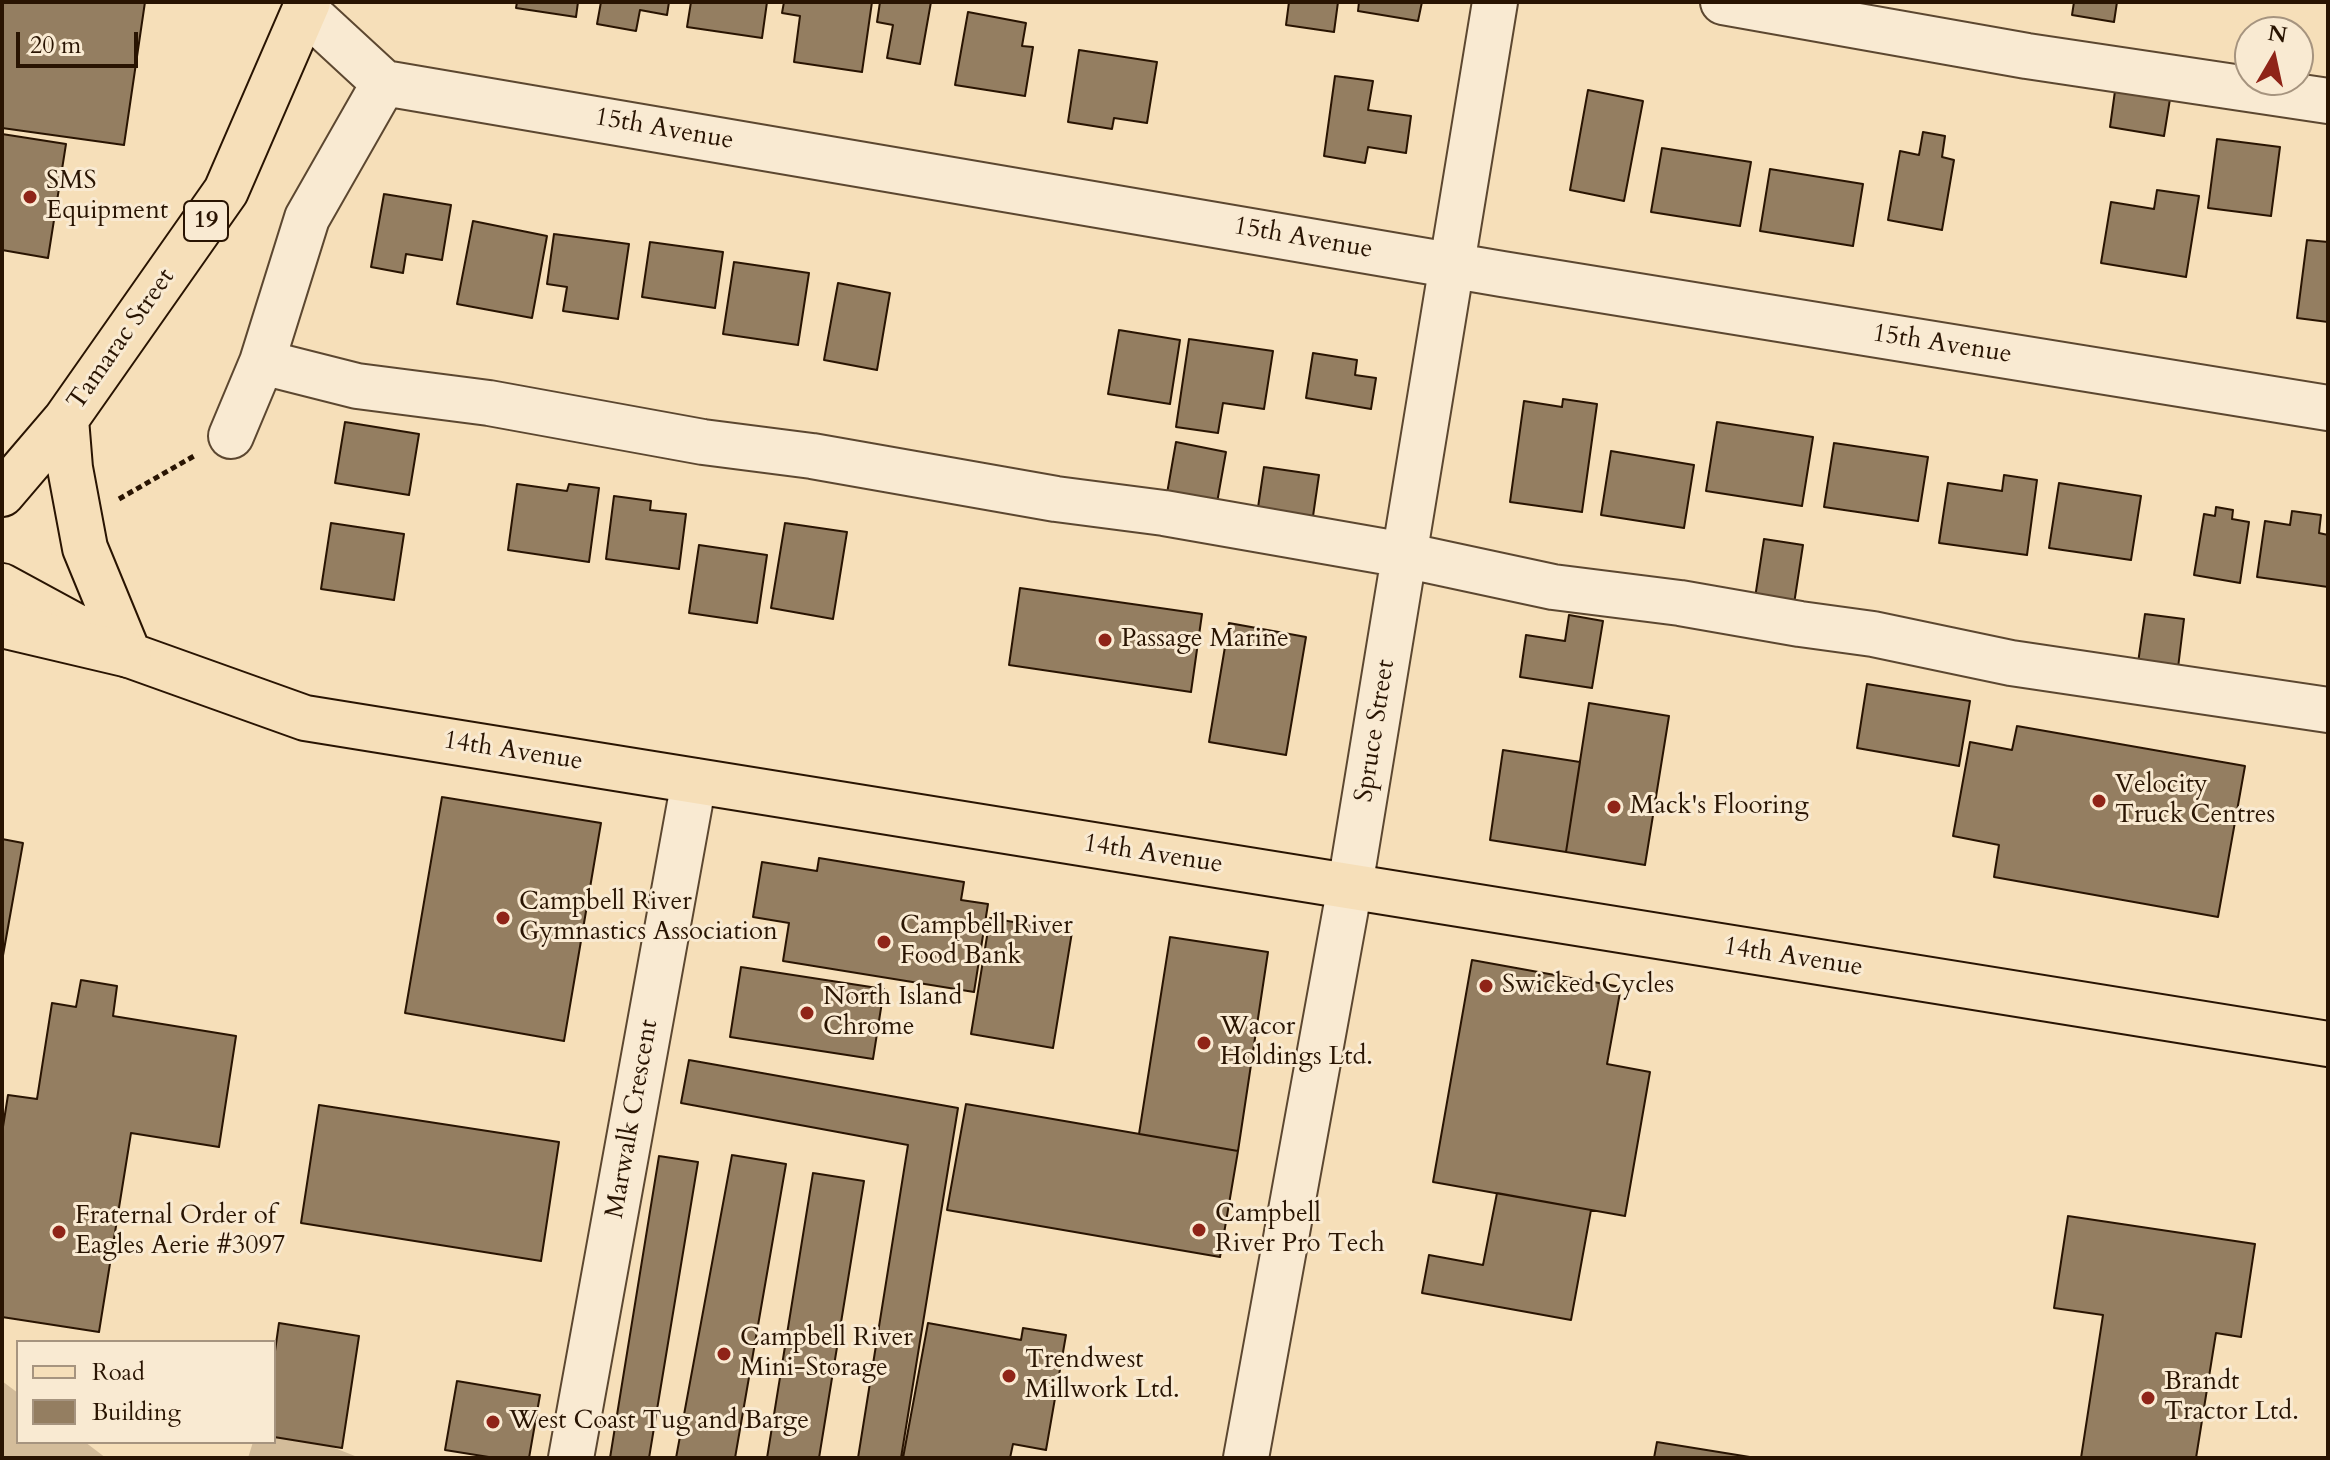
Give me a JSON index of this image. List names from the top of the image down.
{
  "streets": {
    "main road": ["19", "Tamarac Street", "14th Avenue"],
    "street": ["15th Avenue", "Spruce Street", "Marwalk Crescent"]
  },
  "crossings": [
    ["15th Avenue", "Spruce Street"],
    ["Spruce Street", "14th Avenue"],
    ["14th Avenue", "Marwalk Crescent"]
  ],
  "places": [
    "SMS Equipment",
    "Passage Marine",
    "Velocity Truck Centres",
    "Mack's Flooring",
    "Campbell River Gymnastics Association",
    "Campbell River Food Bank",
    "Swicked Cycles",
    "North Island Chrome",
    "Wacor Holdings Ltd.",
    "Campbell River Pro Tech",
    "Fraternal Order of Eagles Aerie #3097",
    "Campbell River Mini-Storage",
    "Trendwest Millwork Ltd.",
    "Brandt Tractor Ltd.",
    "West Coast Tug and Barge"
  ],
  "legend": ["Road", "Building"],
  "scale_bar": "20 m",
  "north": "top"
}
